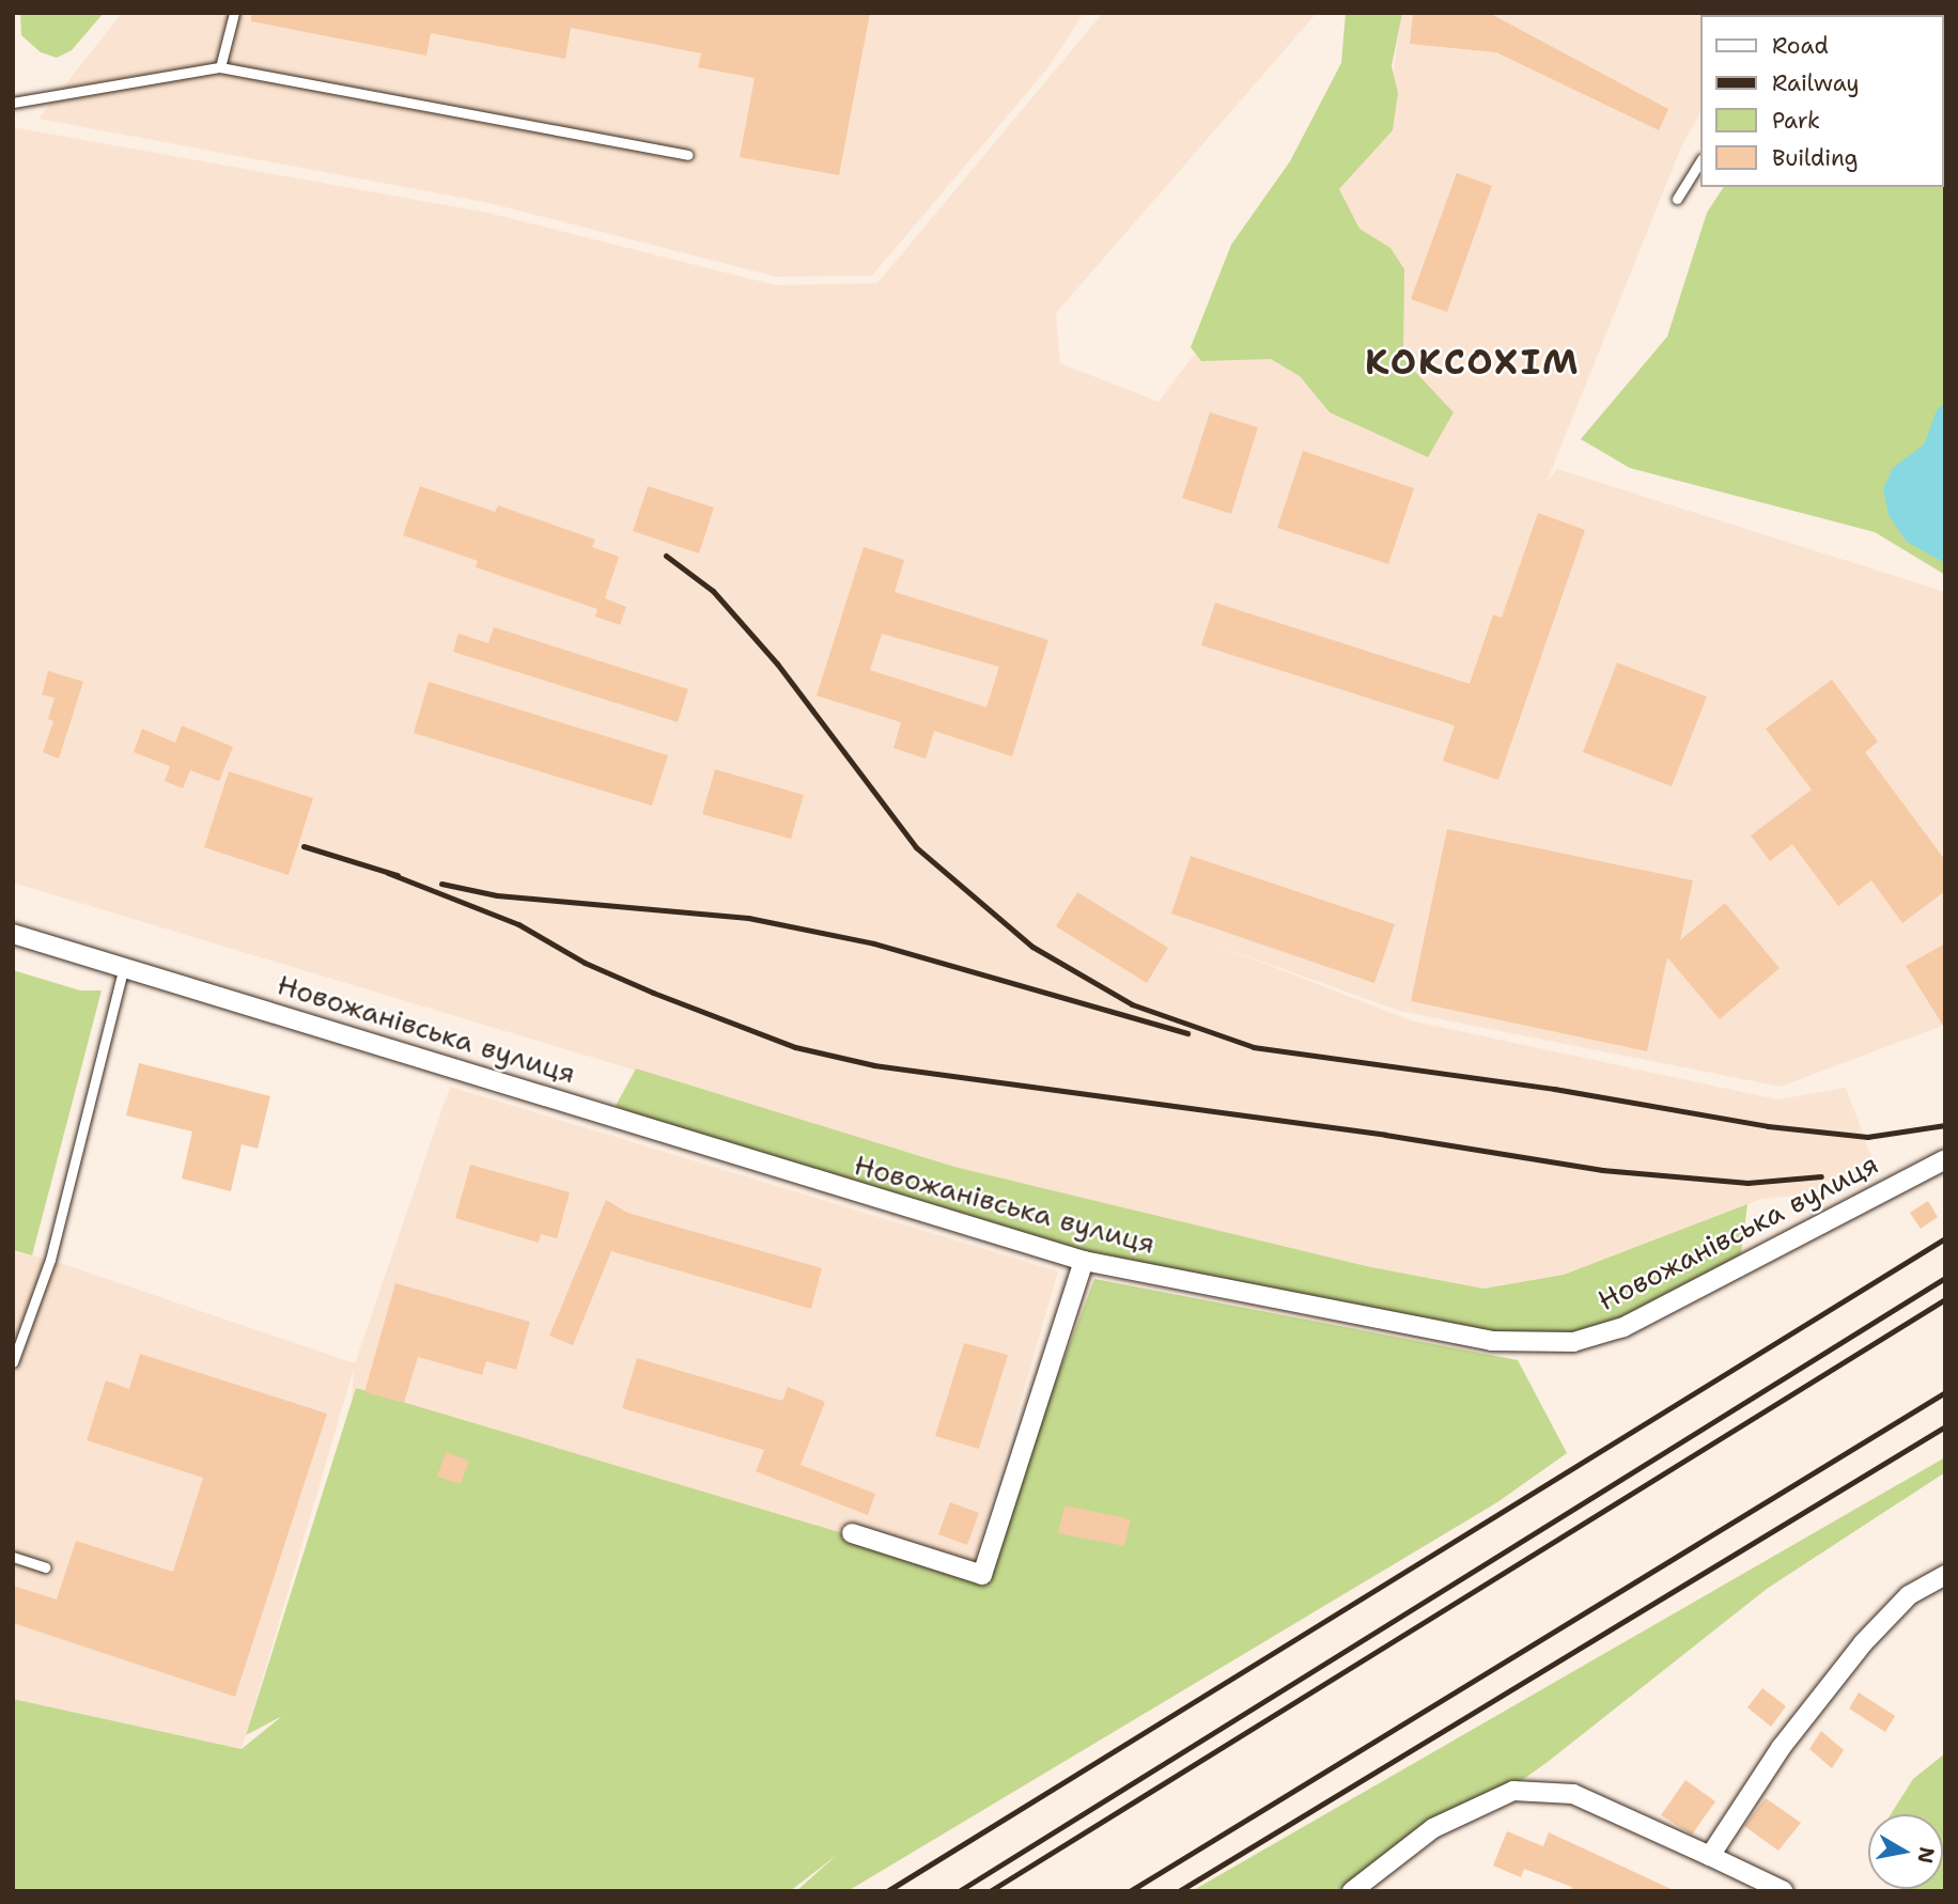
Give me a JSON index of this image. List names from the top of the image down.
{
  "streets": {
    "street": ["Новожанівська вулиця"]
  },
  "districts": ["КОКСОХІМ"],
  "legend": [
    "Road",
    "Railway",
    "Park",
    "Building"
  ],
  "north": "right"
}
